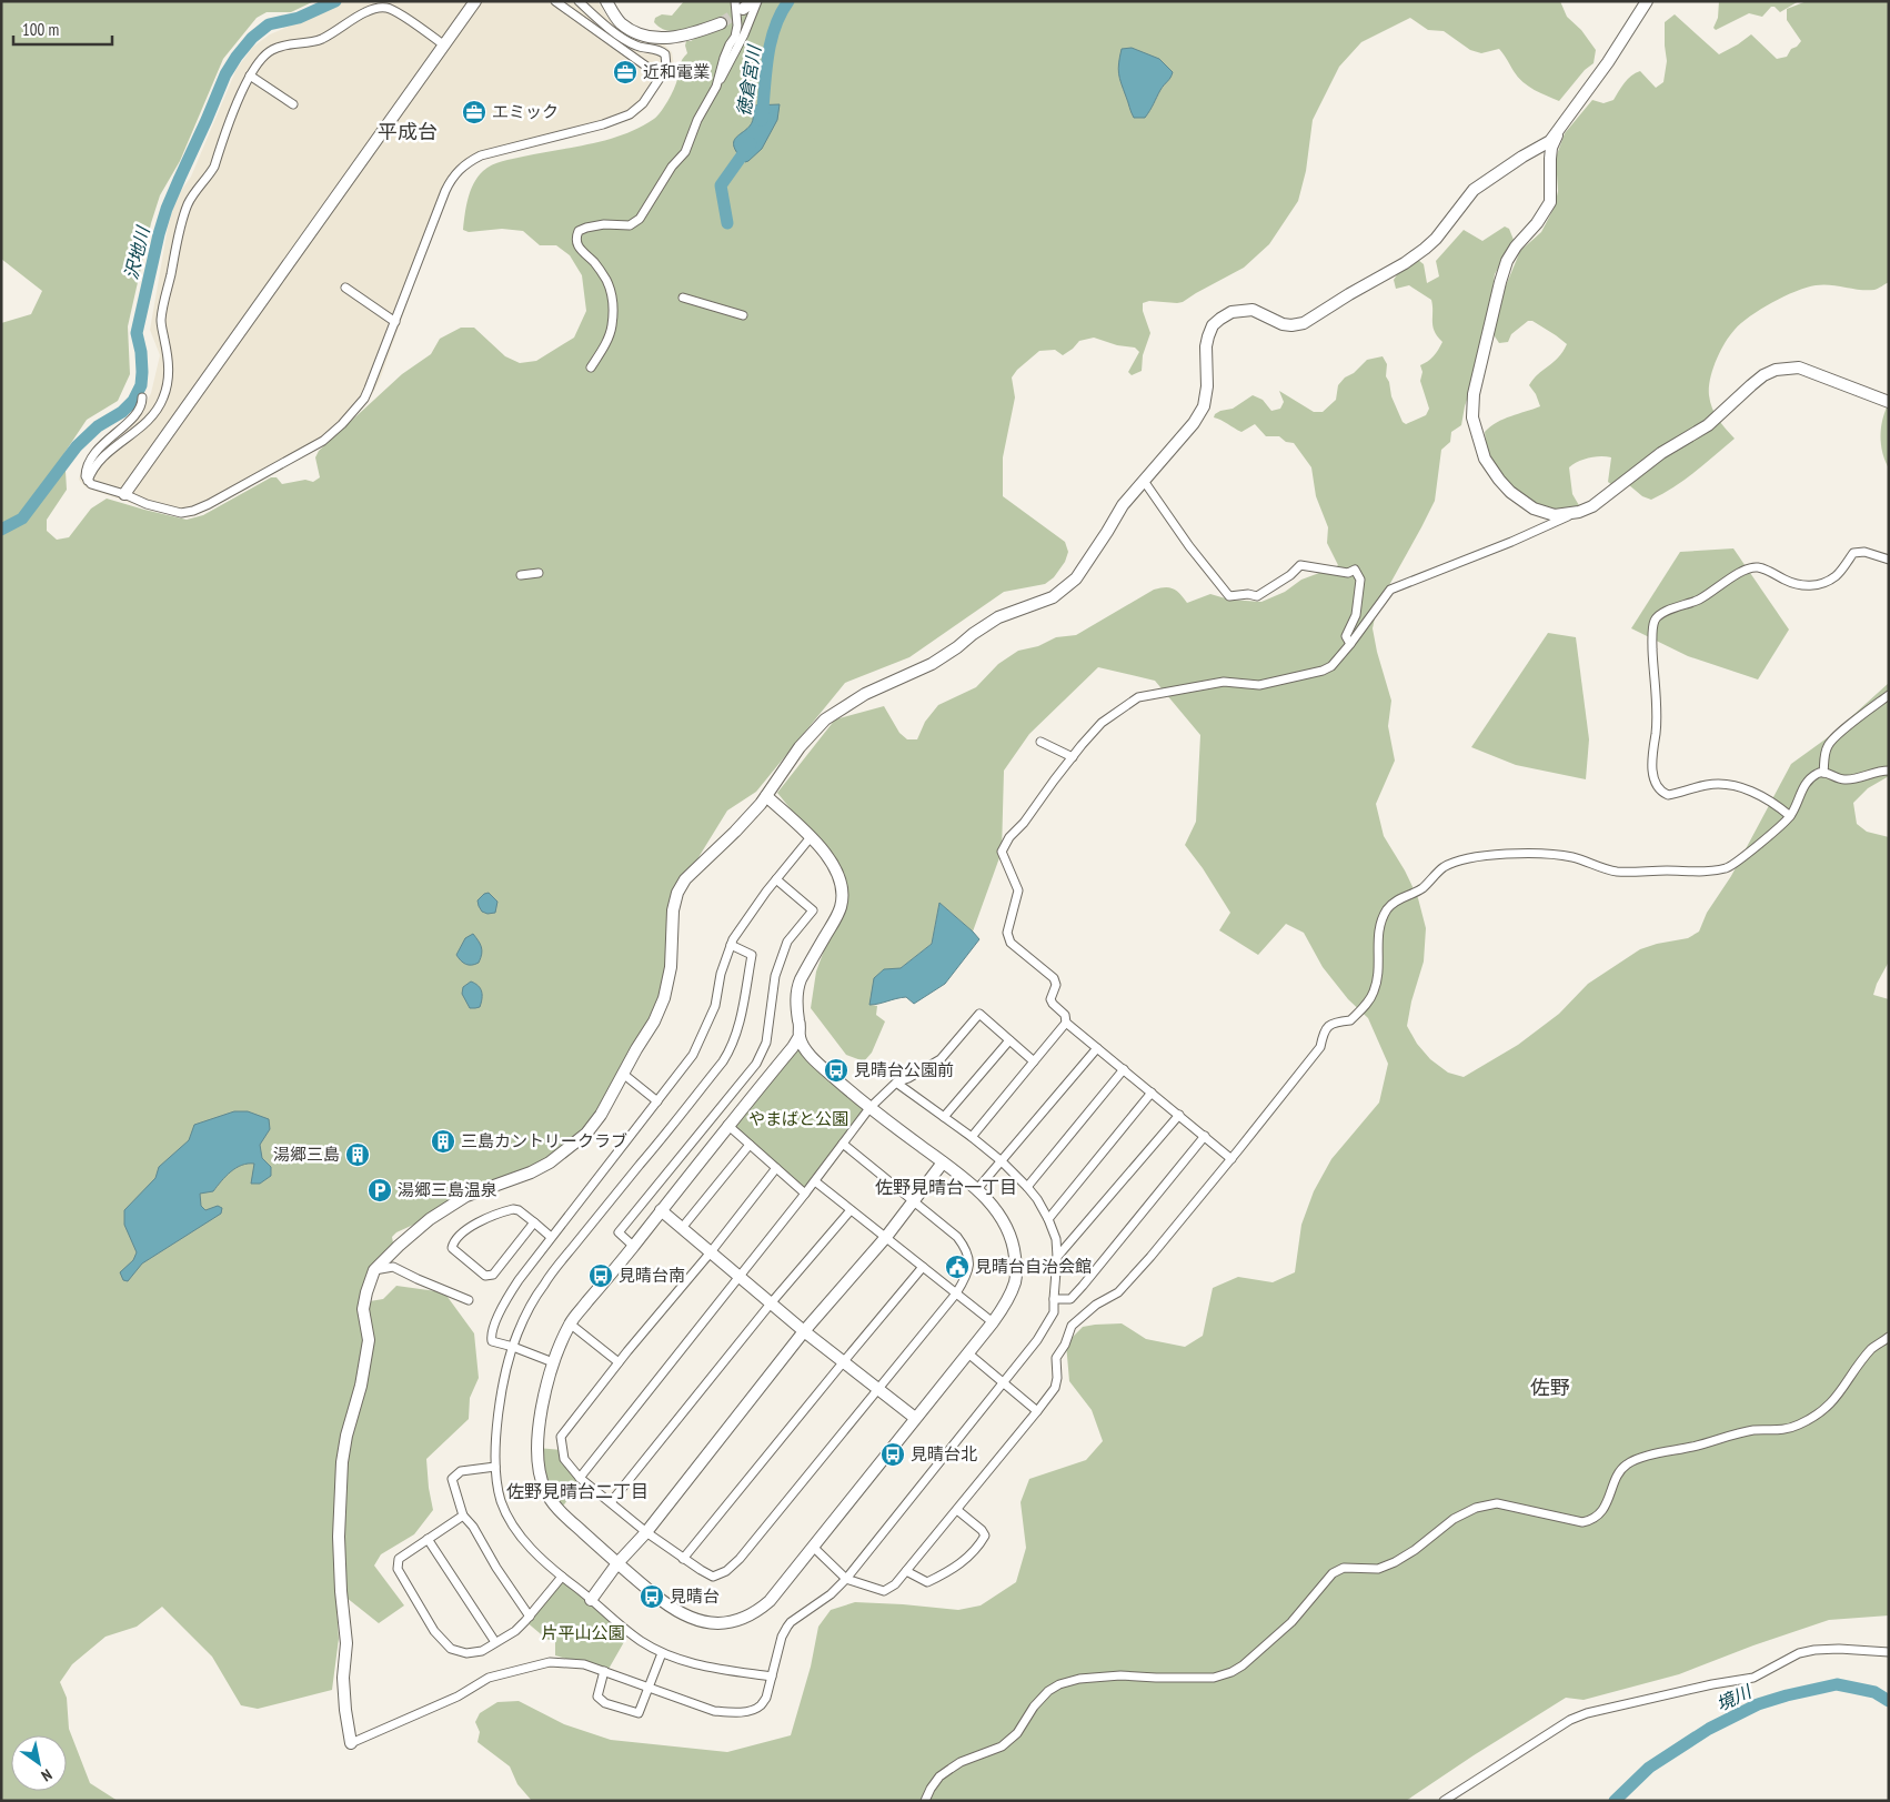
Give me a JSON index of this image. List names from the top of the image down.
{
  "districts": [
    "平成台",
    "佐野見晴台一丁目",
    "佐野",
    "佐野見晴台二丁目"
  ],
  "water": ["徳倉宮川", "沢地川", "境川"],
  "parks": ["やまばと公園", "片平山公園"],
  "places": {
    "office": ["近和電業", "エミック"],
    "bus stop": [
      "見晴台公園前",
      "見晴台南",
      "見晴台北",
      "見晴台"
    ],
    "building": ["三島カントリークラブ", "湯郷三島"],
    "parking": ["湯郷三島温泉"],
    "public building": ["見晴台自治会館"]
  },
  "scale_bar": "100 m",
  "north": "bottom right"
}
